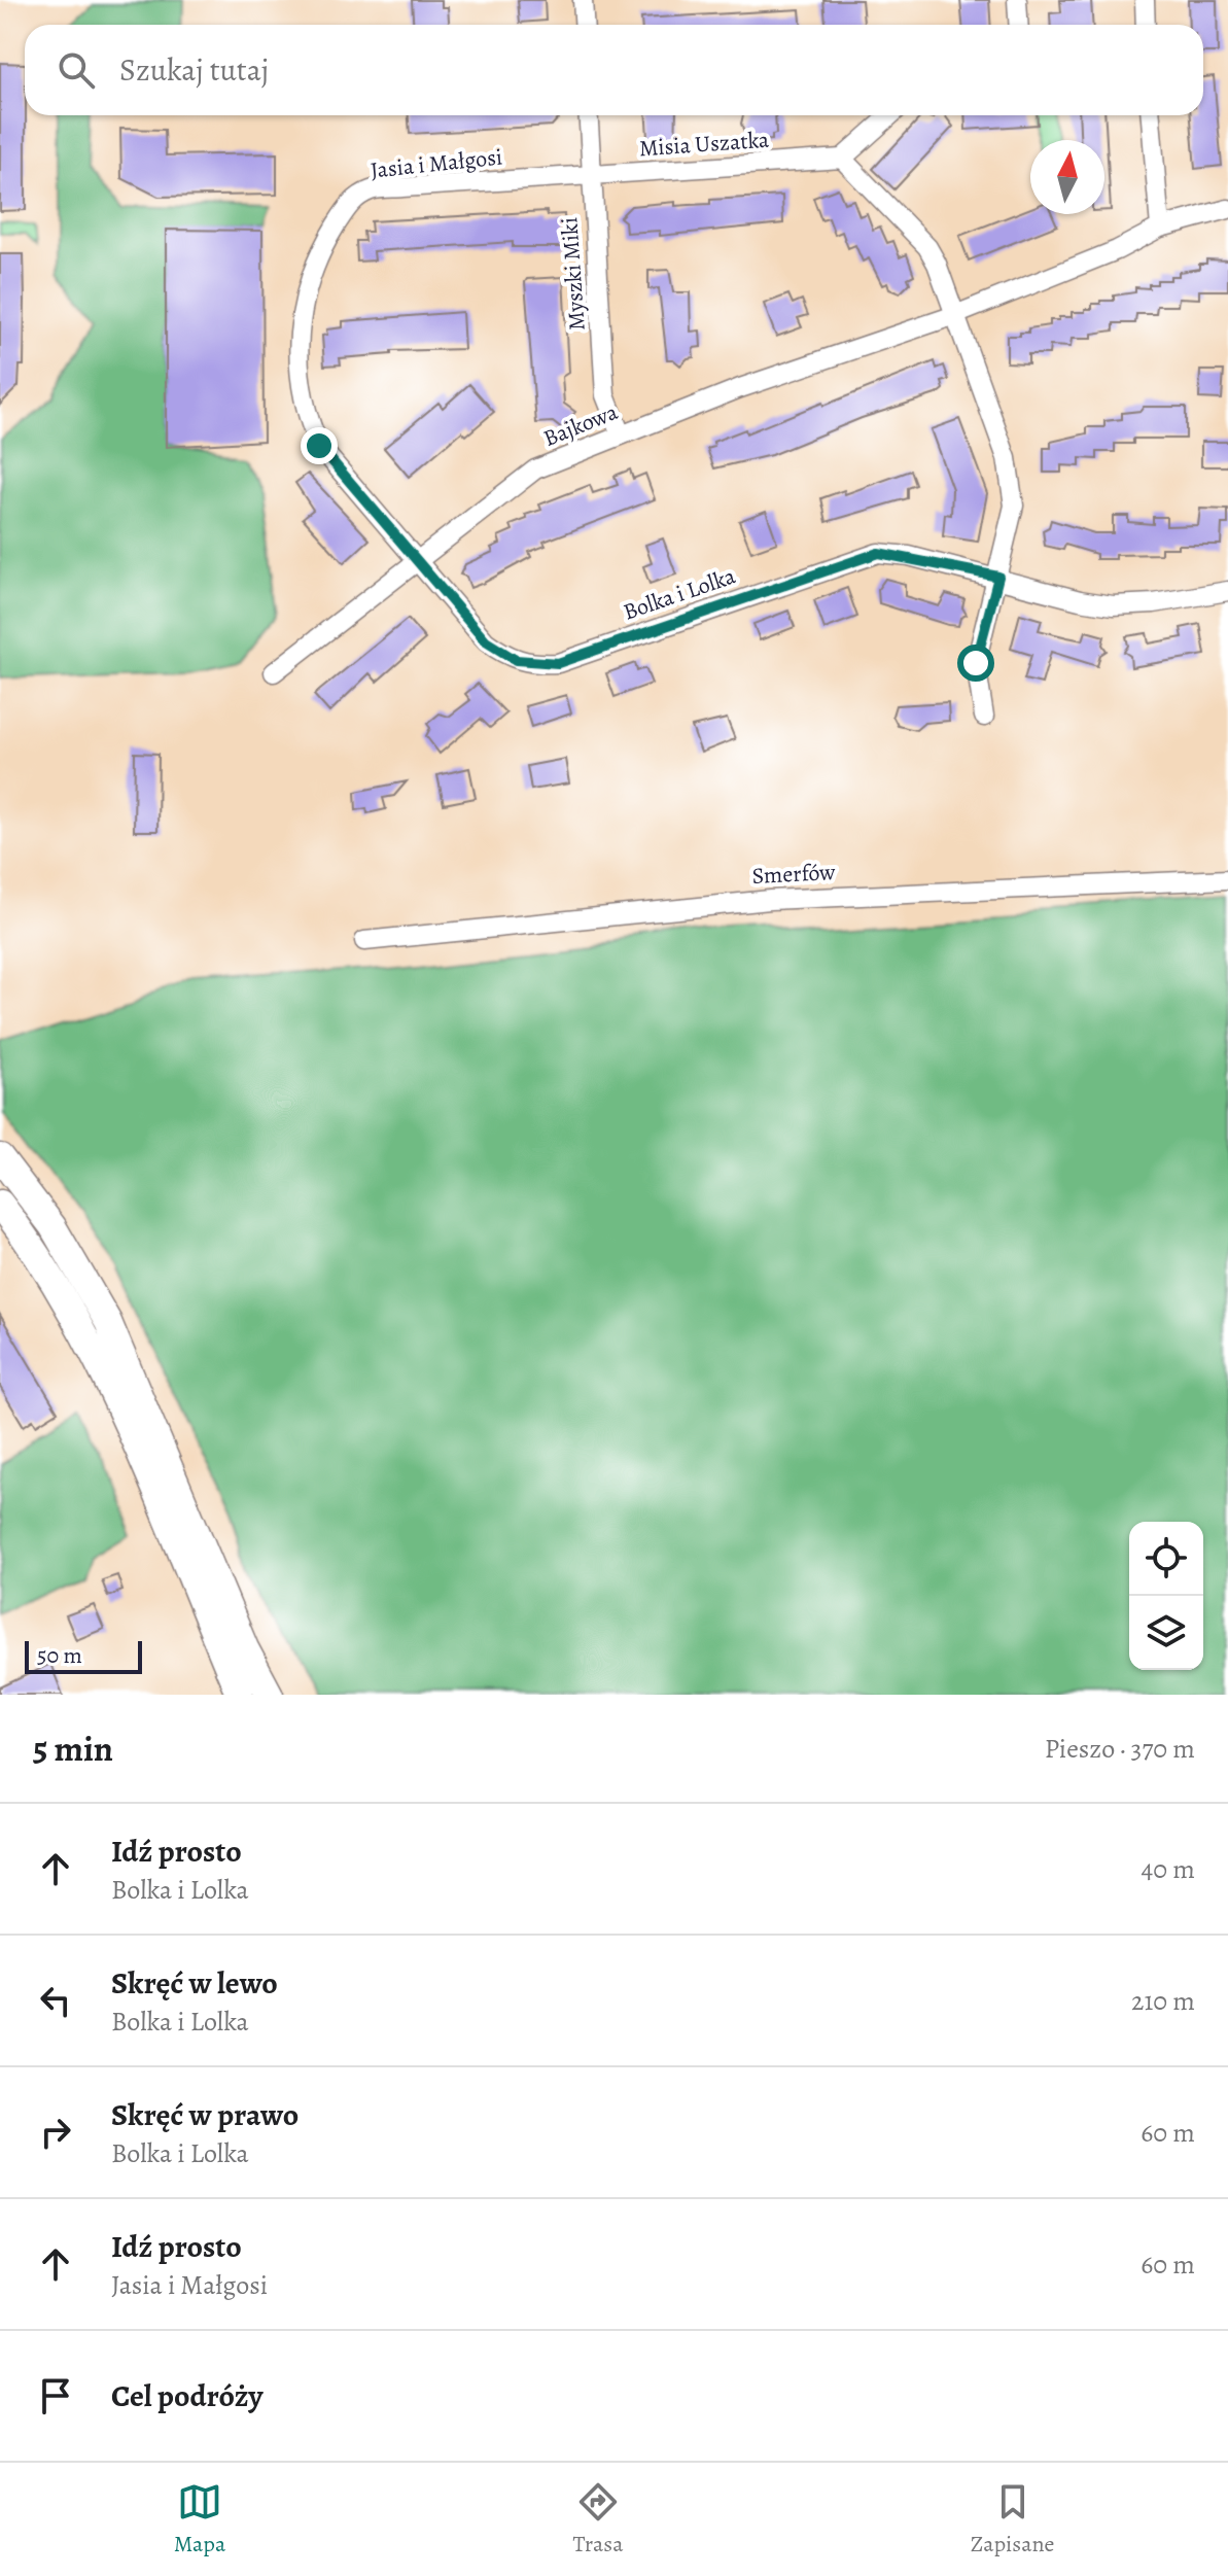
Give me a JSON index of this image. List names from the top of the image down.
{
  "streets": {
    "street": [
      "Misia Uszatka",
      "Jasia i Małgosi",
      "Myszki Miki",
      "Bajkowa",
      "Bolka i Lolka",
      "Smerfów"
    ]
  },
  "crossings": [
    ["Misia Uszatka", "Jasia i Małgosi"],
    ["Misia Uszatka", "Myszki Miki"],
    ["Jasia i Małgosi", "Myszki Miki"],
    ["Jasia i Małgosi", "Bajkowa"],
    ["Jasia i Małgosi", "Bolka i Lolka"],
    ["Myszki Miki", "Bajkowa"],
    ["Bajkowa", "Bolka i Lolka"]
  ],
  "scale_bar": "50 m",
  "north": "top",
  "page": {
    "search": "Szukaj tutaj",
    "scale": "50 m",
    "heading": ["5 min", "Pieszo · 370 m"],
    "list": [
      ["Idź prosto", "Bolka i Lolka", "40 m"],
      ["Skręć w lewo", "Bolka i Lolka", "210 m"],
      ["Skręć w prawo", "Bolka i Lolka", "60 m"],
      ["Idź prosto", "Jasia i Małgosi", "60 m"],
      "Cel podróży"
    ],
    "nav": ["Mapa", "Trasa", "Zapisane"]
  }
}
